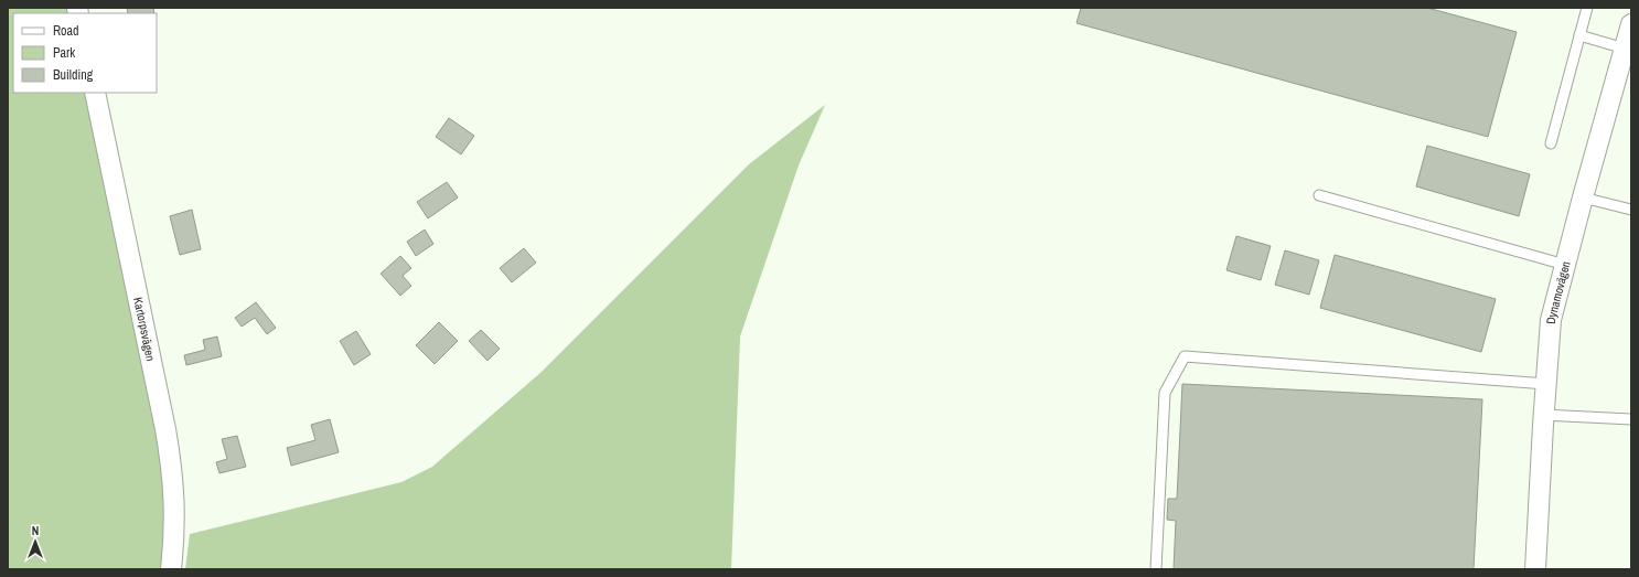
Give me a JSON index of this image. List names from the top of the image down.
{
  "streets": {
    "street": ["Dynamovägen", "Kartorpsvägen"]
  },
  "legend": ["Road", "Park", "Building"],
  "north": "top"
}
